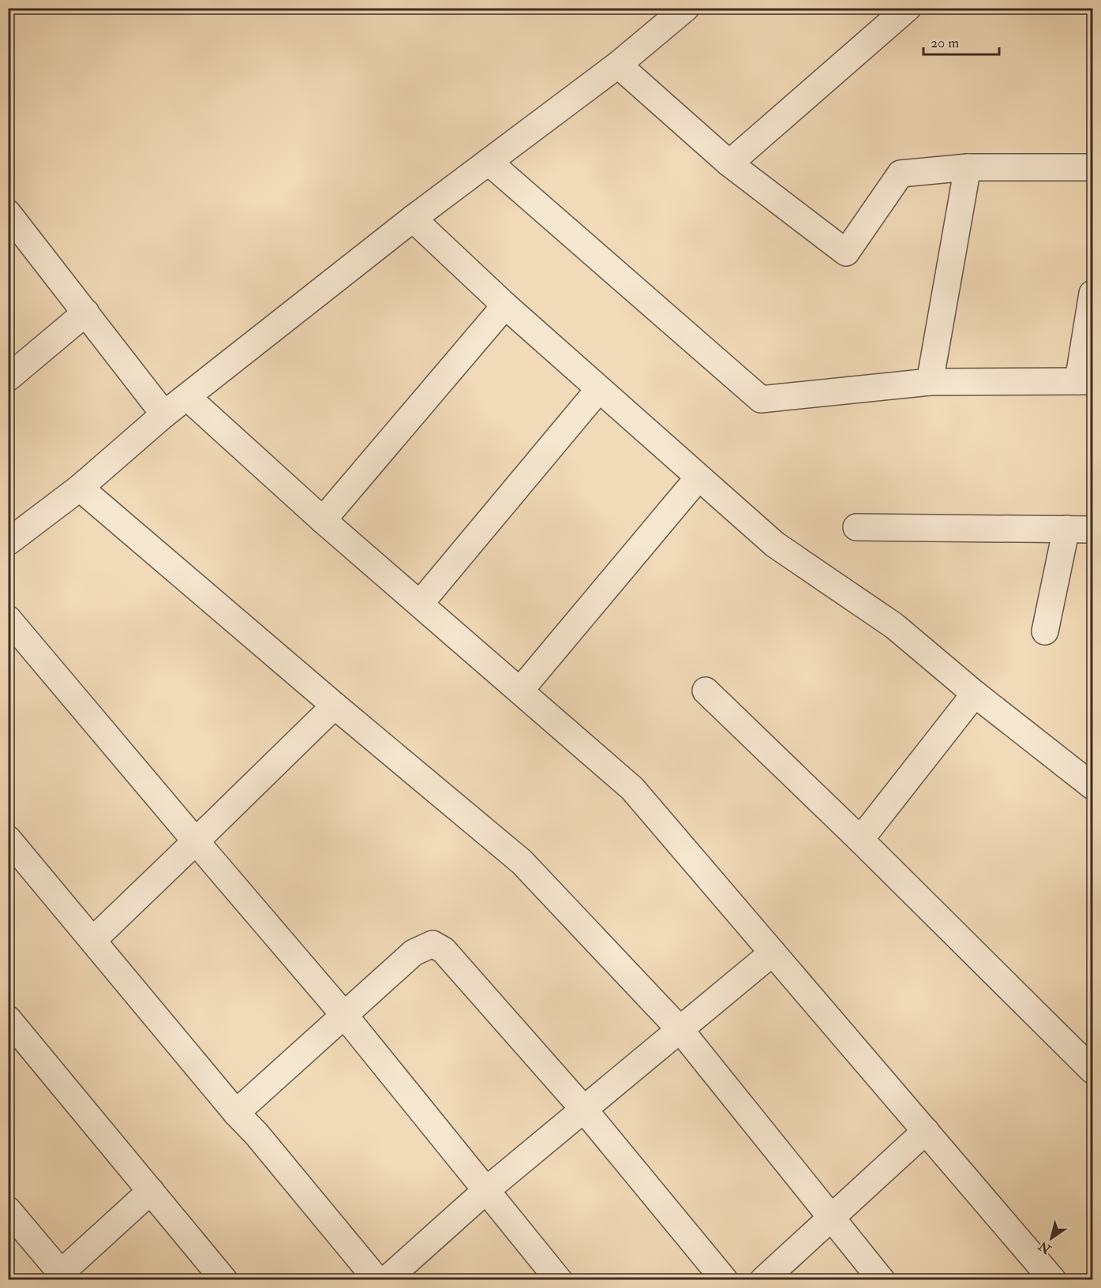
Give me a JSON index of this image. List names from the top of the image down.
{
  "scale_bar": "20 m",
  "north": "bottom left"
}
